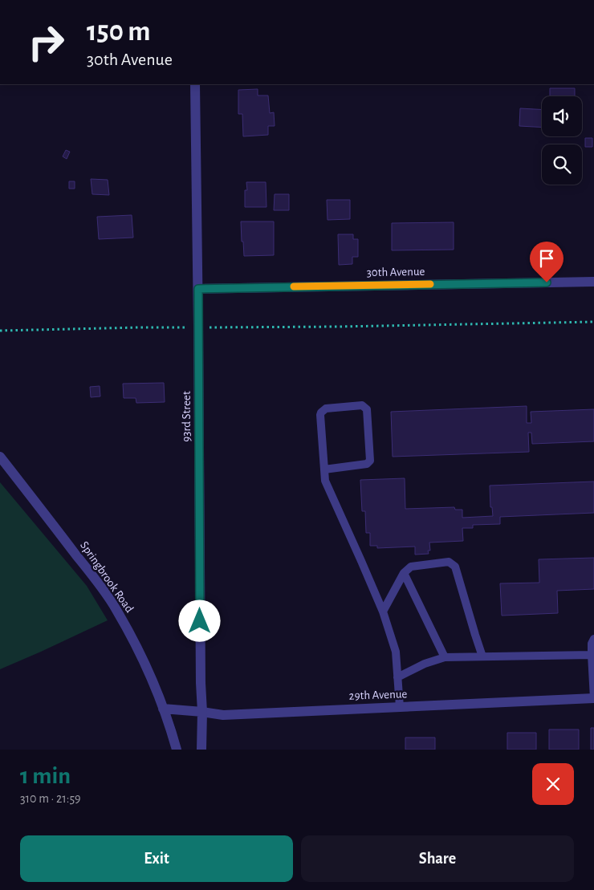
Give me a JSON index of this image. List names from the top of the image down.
{
  "streets": {
    "street": [
      "30th Avenue",
      "93rd Street",
      "Springbrook Road",
      "29th Avenue"
    ]
  },
  "crossings": [
    ["30th Avenue", "93rd Street"],
    ["93rd Street", "29th Avenue"],
    ["Springbrook Road", "29th Avenue"]
  ],
  "page": {
    "turn": ["150 m", "30th Avenue"],
    "heading": ["1 min", "310 m · 21:59"],
    "buttons": ["Exit", "Share"]
  }
}
